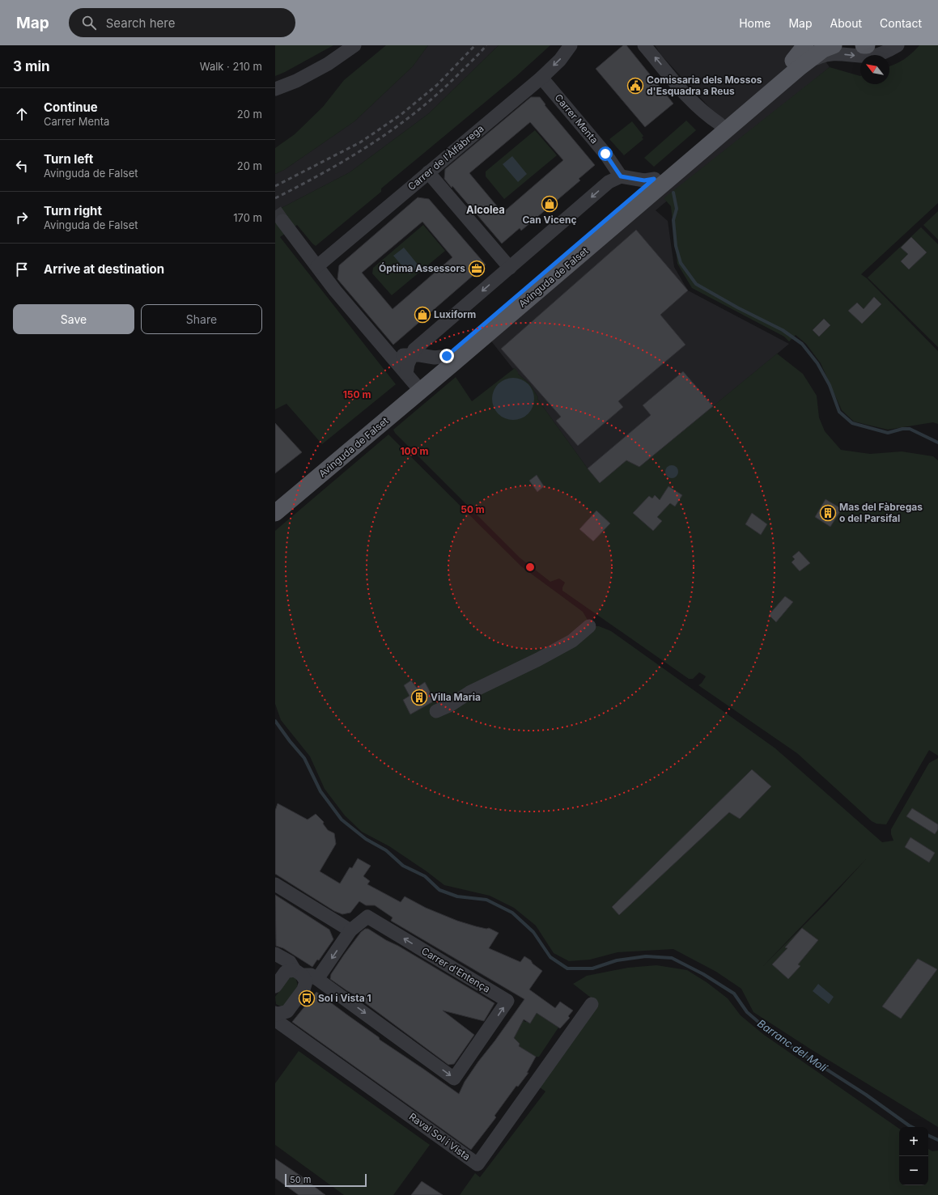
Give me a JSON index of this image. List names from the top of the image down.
{
  "streets": {
    "main road": ["Avinguda de Falset"],
    "street": [
      "Carrer Menta",
      "Carrer de l'Àlfàbrega",
      "Carrer d'Entença",
      "Raval Sol i Vista"
    ]
  },
  "crossings": [
    ["Carrer Menta", "Carrer de l'Àlfàbrega"]
  ],
  "districts": ["Alcolea"],
  "water": ["Barranc del Molí"],
  "places": {
    "public building": ["Comissaria dels Mossos d'Esquadra a Reus"],
    "shop": ["Can Vicenç", "Luxiform"],
    "office": ["Óptima Assessors"],
    "building": ["Mas del Fàbregas o del Parsifal", "Villa Maria"],
    "bus stop": ["Sol i Vista 1"]
  },
  "scale_bar": "50 m",
  "north": "top left",
  "page": {
    "header": "Map",
    "search": "Search here",
    "nav": [
      "Home",
      "Map",
      "About",
      "Contact"
    ],
    "heading": ["3 min", "Walk · 210 m"],
    "list": [
      ["Continue", "Carrer Menta", "20 m"],
      ["Turn left", "Avinguda de Falset", "20 m"],
      ["Turn right", "Avinguda de Falset", "170 m"],
      "Arrive at destination"
    ],
    "buttons": ["Save", "Share"],
    "map_buttons": ["+", "−"],
    "scale": "50 m"
  },
  "rings": ["150 m", "100 m", "50 m"]
}
